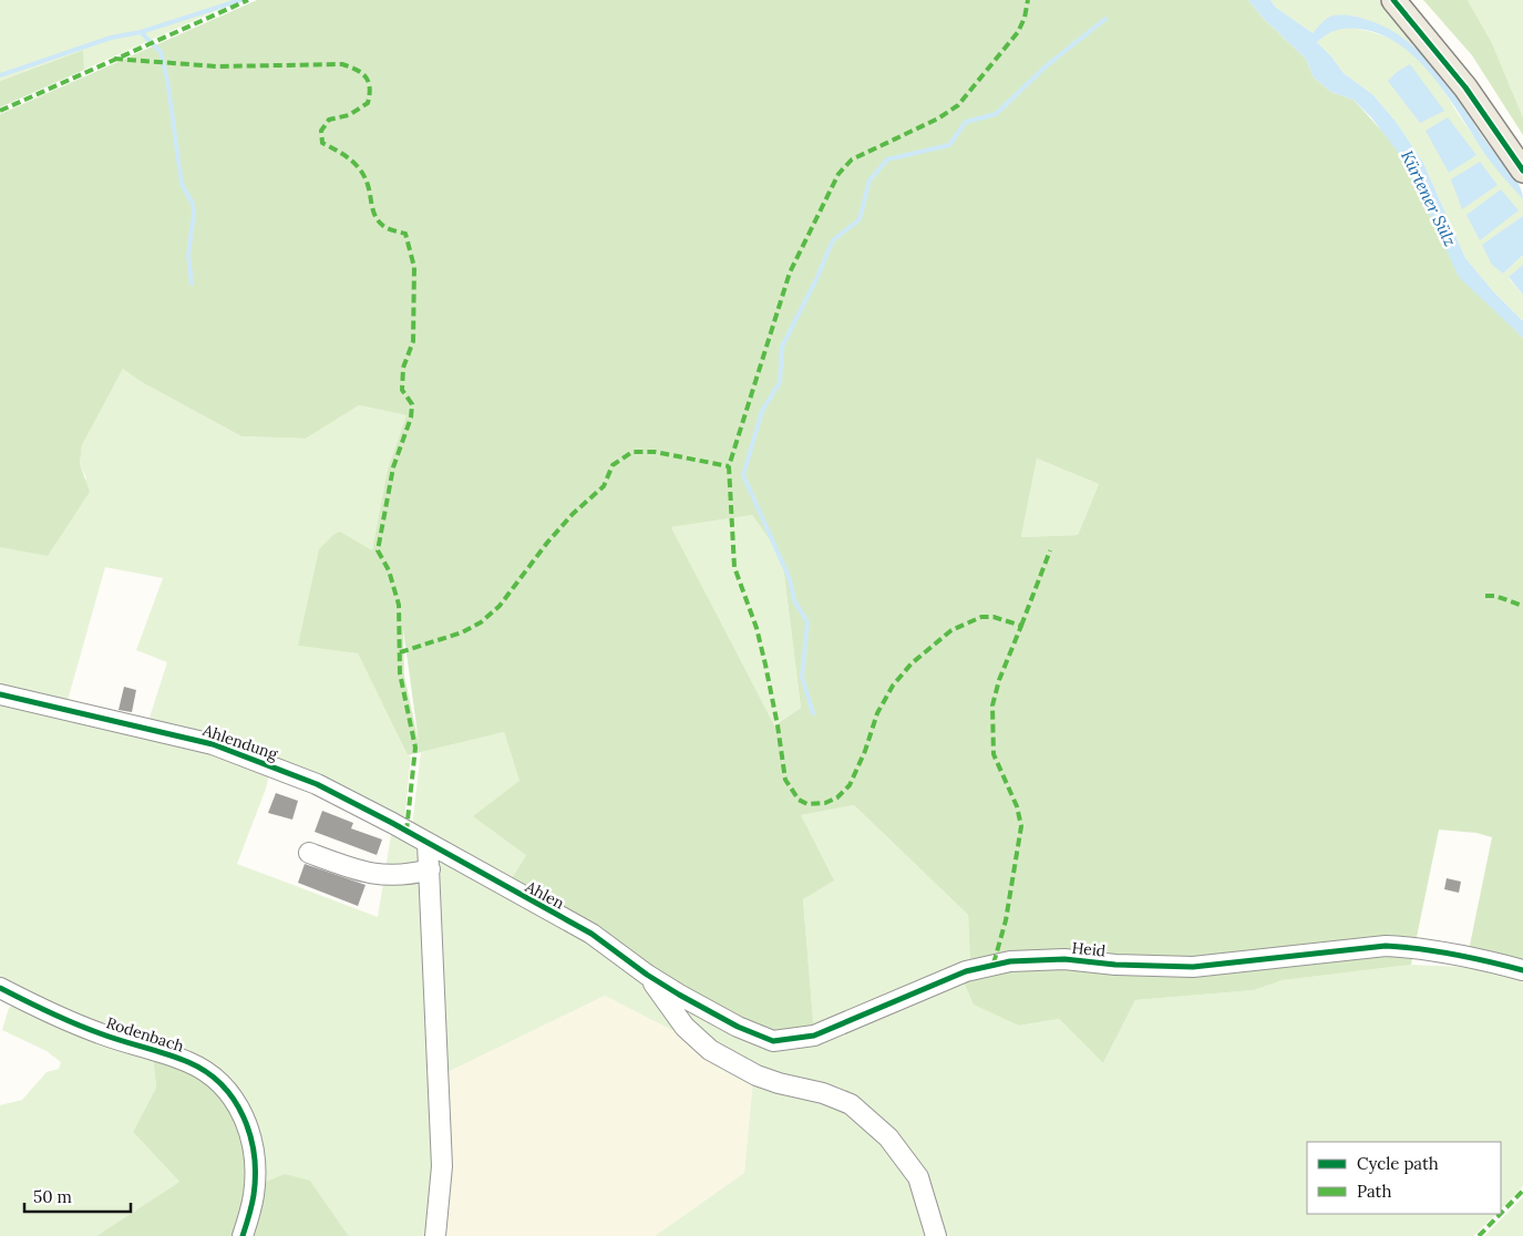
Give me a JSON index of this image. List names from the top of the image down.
{
  "streets": {
    "street": [
      "Ahlendung",
      "Ahlen",
      "Heid",
      "Rodenbach"
    ]
  },
  "crossings": [
    ["Ahlendung", "Ahlen"],
    ["Ahlen", "Heid"]
  ],
  "water": ["Kürtener Sülz"],
  "legend": ["Cycle path", "Path"],
  "scale_bar": "50 m"
}
